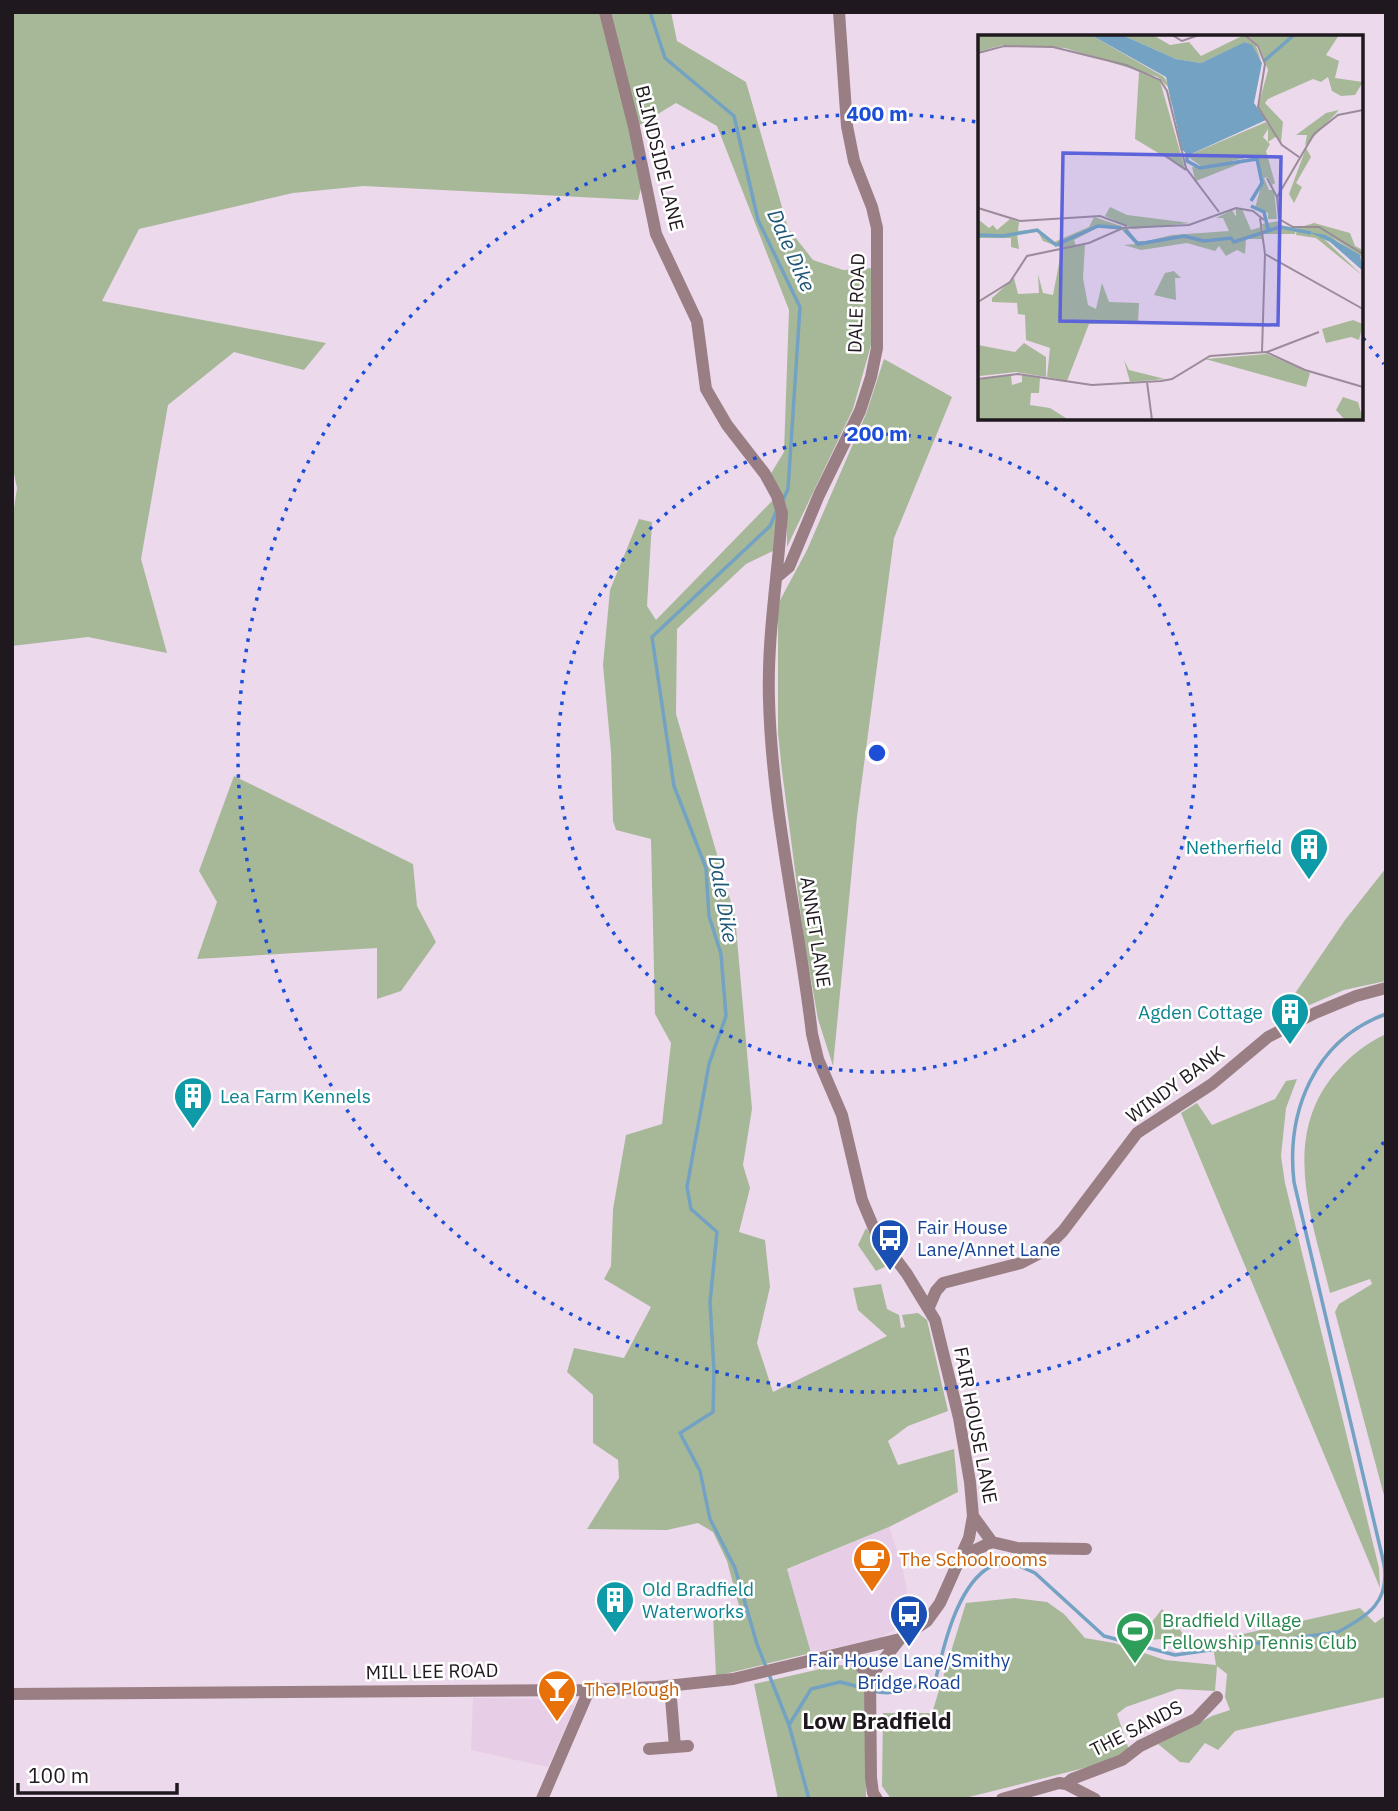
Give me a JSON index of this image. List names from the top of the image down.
{
  "streets": {
    "street": [
      "BLINDSIDE LANE",
      "DALE ROAD",
      "ANNET LANE",
      "WINDY BANK",
      "FAIR HOUSE LANE",
      "MILL LEE ROAD",
      "THE SANDS"
    ]
  },
  "crossings": [
    ["BLINDSIDE LANE", "DALE ROAD"],
    ["BLINDSIDE LANE", "ANNET LANE"],
    ["DALE ROAD", "ANNET LANE"],
    ["ANNET LANE", "WINDY BANK"],
    ["ANNET LANE", "FAIR HOUSE LANE"],
    ["WINDY BANK", "FAIR HOUSE LANE"],
    ["FAIR HOUSE LANE", "MILL LEE ROAD"]
  ],
  "districts": ["Low Bradfield"],
  "water": ["Dale Dike"],
  "places": {
    "building": [
      "Netherfield",
      "Agden Cottage",
      "Lea Farm Kennels",
      "Old Bradfield Waterworks"
    ],
    "bus stop": ["Fair House Lane/Annet Lane", "Fair House Lane/Smithy Bridge Road"],
    "cafe": ["The Schoolrooms"],
    "sports": ["Bradfield Village Fellowship Tennis Club"],
    "bar": ["The Plough"]
  },
  "scale_bar": "100 m",
  "rings": ["400 m", "200 m"]
}
